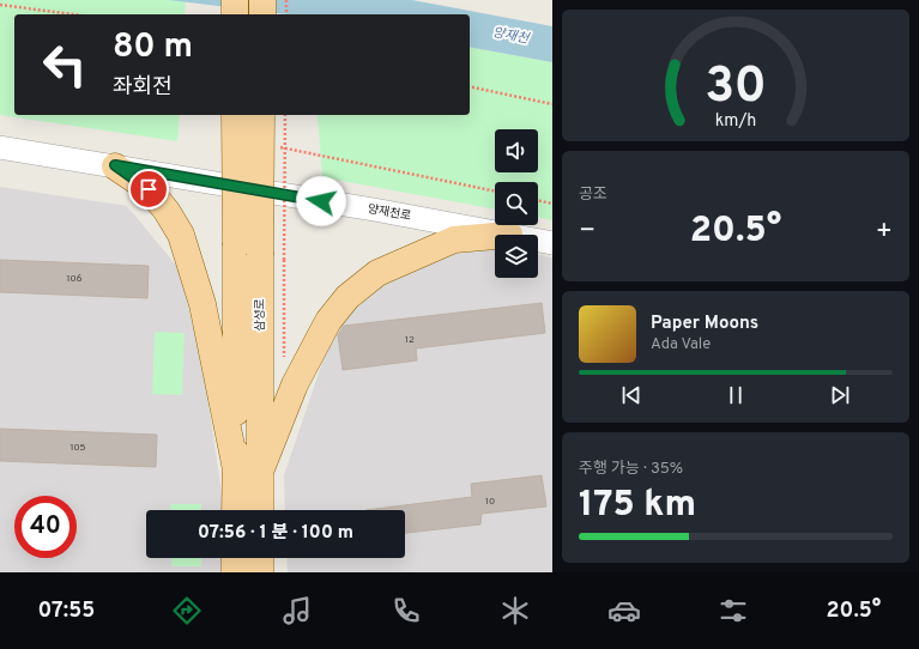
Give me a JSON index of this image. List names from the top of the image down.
{
  "streets": {
    "main road": ["삼성로"],
    "street": ["양재천로"]
  },
  "water": ["양재천"],
  "house_numbers": [
    "106",
    "12",
    "105",
    "10"
  ],
  "page": {
    "turn": ["80 m", "좌회전"],
    "tile": [
      "공조",
      ["주행 가능 · 35%", "175 km"]
    ],
    "heat": ["−", "20.5°", "+"],
    "song": ["Paper Moons", "Ada Vale"],
    "limit": "40",
    "trip": "07:56 · 1 분 · 100 m",
    "tabs": ["07:55", "20.5°"],
    "gauge": ["30", "km/h"]
  }
}
